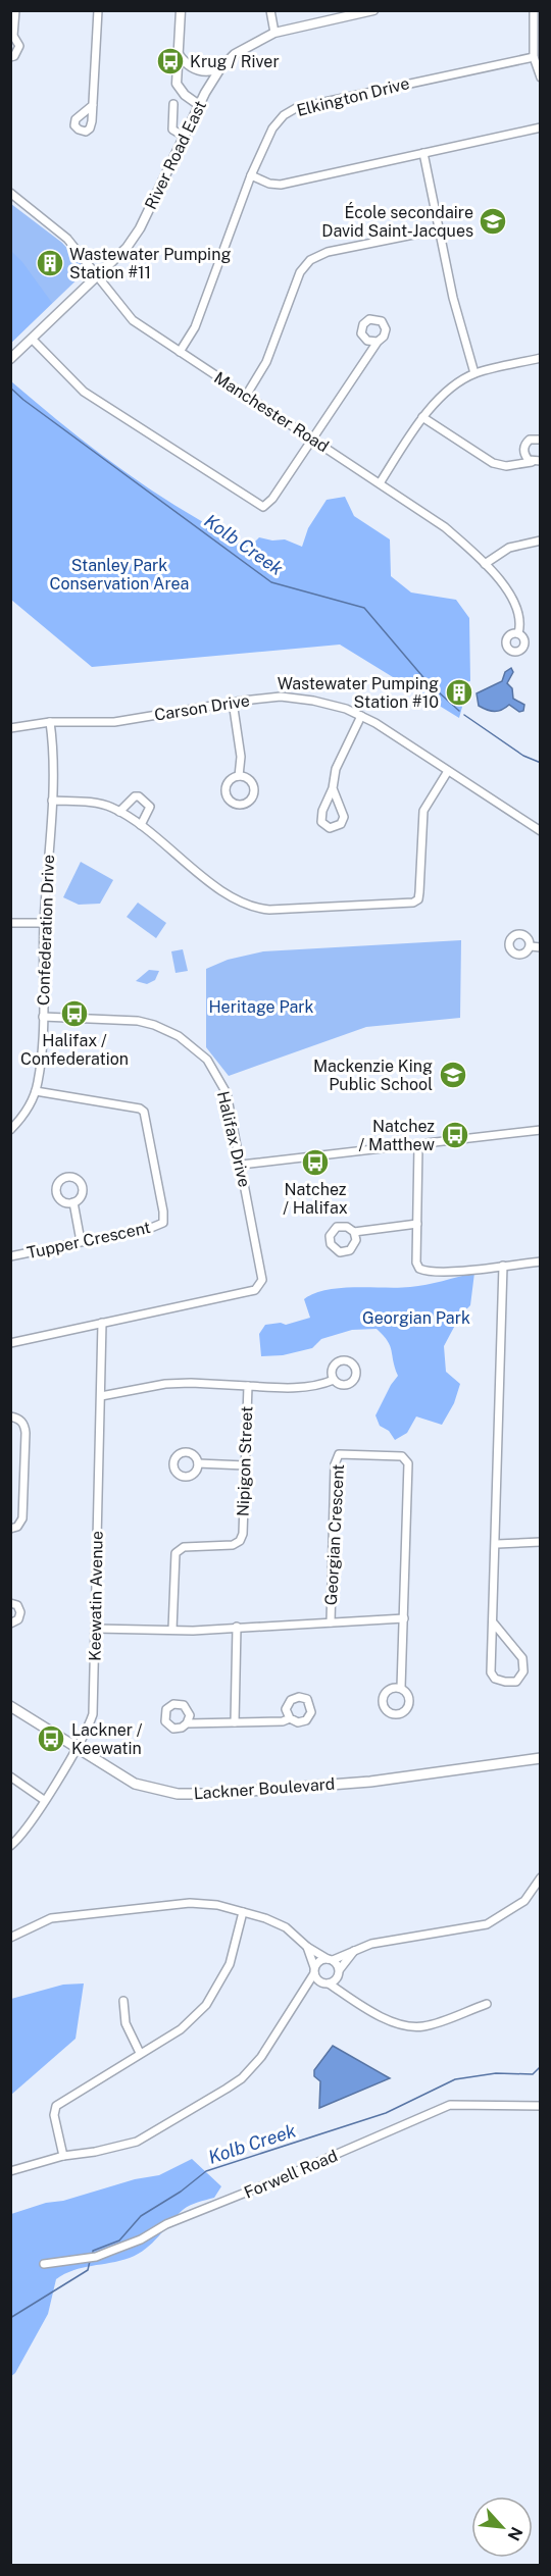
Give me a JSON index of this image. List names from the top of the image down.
{
  "streets": {
    "main road": ["Lackner Boulevard"],
    "street": [
      "Elkington Drive",
      "River Road East",
      "Manchester Road",
      "Carson Drive",
      "Confederation Drive",
      "Halifax Drive",
      "Tupper Crescent",
      "Nipigon Street",
      "Georgian Crescent",
      "Keewatin Avenue",
      "Forwell Road"
    ]
  },
  "crossings": [
    ["Elkington Drive", "Manchester Road"],
    ["River Road East", "Manchester Road"],
    ["Carson Drive", "Confederation Drive"],
    ["Confederation Drive", "Halifax Drive"],
    ["Confederation Drive", "Tupper Crescent"],
    ["Halifax Drive", "Keewatin Avenue"],
    ["Nipigon Street", "Keewatin Avenue"],
    ["Keewatin Avenue", "Lackner Boulevard"]
  ],
  "water": ["Kolb Creek"],
  "parks": ["Stanley Park Conservation Area", "Heritage Park", "Georgian Park"],
  "places": {
    "bus stop": [
      "Krug / River",
      "Halifax / Confederation",
      "Natchez / Matthew",
      "Natchez / Halifax",
      "Lackner / Keewatin"
    ],
    "school or university": ["École secondaire David Saint-Jacques", "Mackenzie King Public School"],
    "building": ["Wastewater Pumping Station #11", "Wastewater Pumping Station #10"]
  },
  "north": "bottom right"
}
